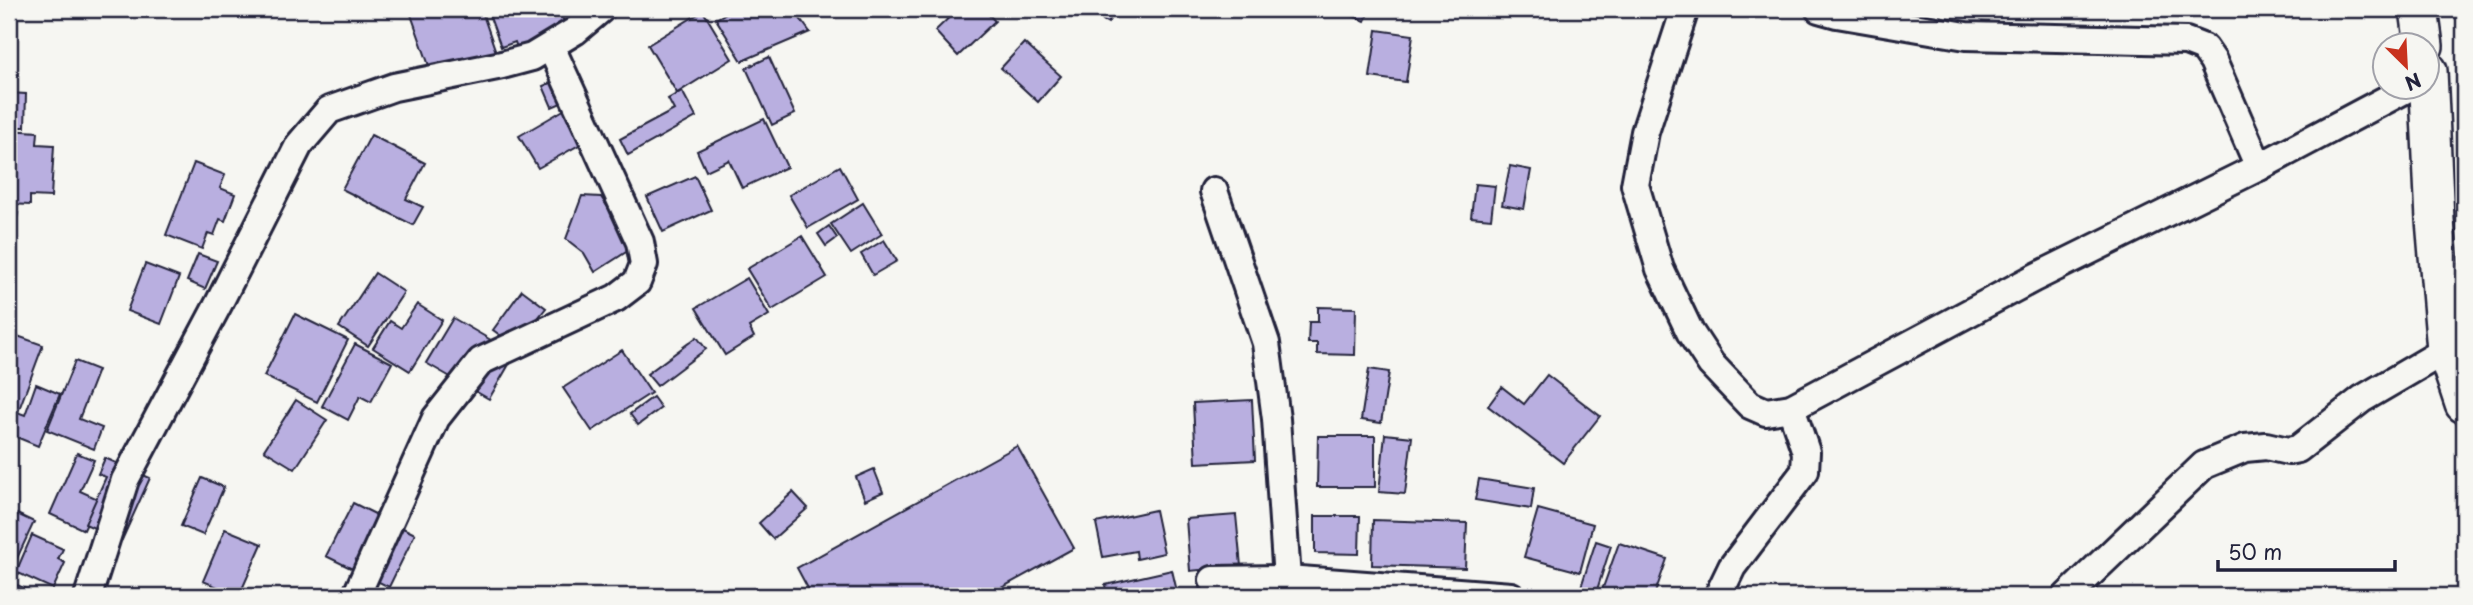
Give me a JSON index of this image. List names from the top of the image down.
{
  "scale_bar": "50 m",
  "north": "bottom right"
}
